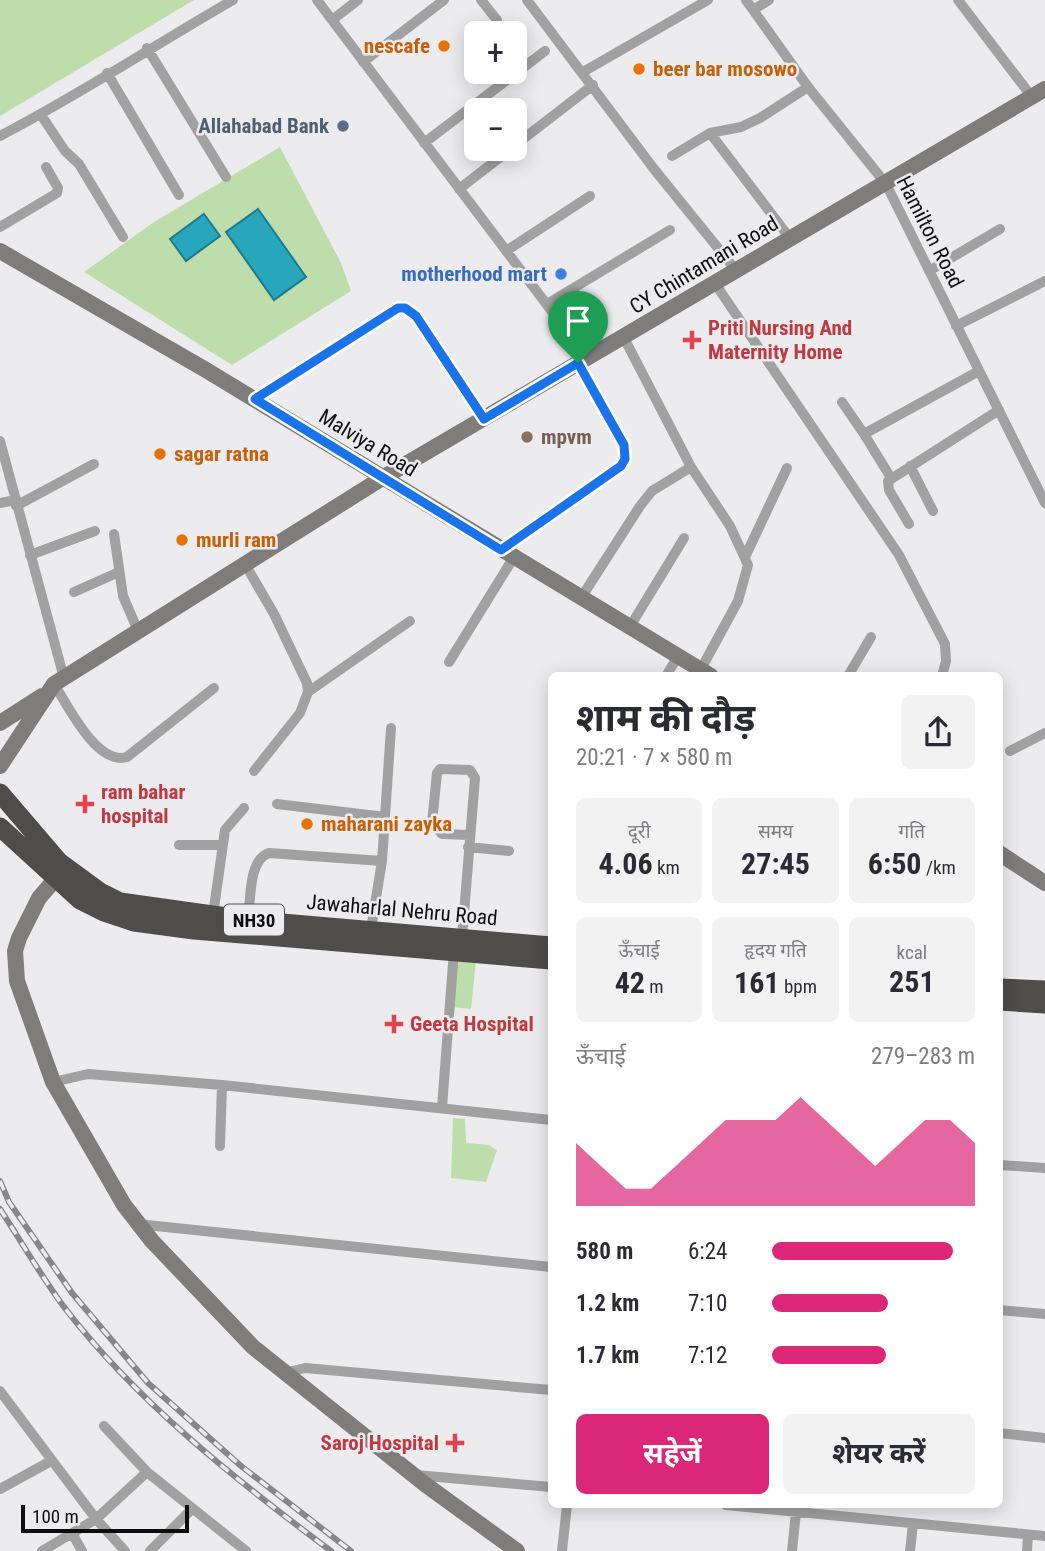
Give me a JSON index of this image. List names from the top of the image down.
{
  "streets": {
    "highway": ["Jawaharlal Nehru Road", "NH30"],
    "street": ["Hamilton Road", "CY Chintamani Road", "Malviya Road"]
  },
  "crossings": [
    ["Hamilton Road", "CY Chintamani Road"],
    ["CY Chintamani Road", "Malviya Road"]
  ],
  "places": {
    "other": [
      "nescafe",
      "beer bar mosowo",
      "Allahabad Bank",
      "motherhood mart",
      "mpvm",
      "sagar ratna",
      "murli ram",
      "maharani zayka"
    ],
    "health": [
      "Priti Nursing And Maternity Home",
      "ram bahar hospital",
      "Geeta Hospital",
      "Saroj Hospital"
    ]
  },
  "scale_bar": "100 m",
  "page": {
    "map_buttons": ["+", "−"],
    "heading": ["शाम की दौड़", "20:21 · 7 × 580 m"],
    "stats": [
      ["दूरी", "4.06 km"],
      ["समय", "27:45"],
      ["गति", "6:50 /km"],
      ["ऊँचाई", "42 m"],
      ["हृदय गति", "161 bpm"],
      ["kcal", "251"]
    ],
    "chart": ["ऊँचाई", "279–283 m"],
    "list": [
      {
        "name": "580 m",
        "note": "6:24"
      },
      {
        "name": "1.2 km",
        "note": "7:10"
      },
      {
        "name": "1.7 km",
        "note": "7:12"
      }
    ],
    "buttons": ["सहेजें", "शेयर करें"],
    "scale": "100 m"
  }
}
